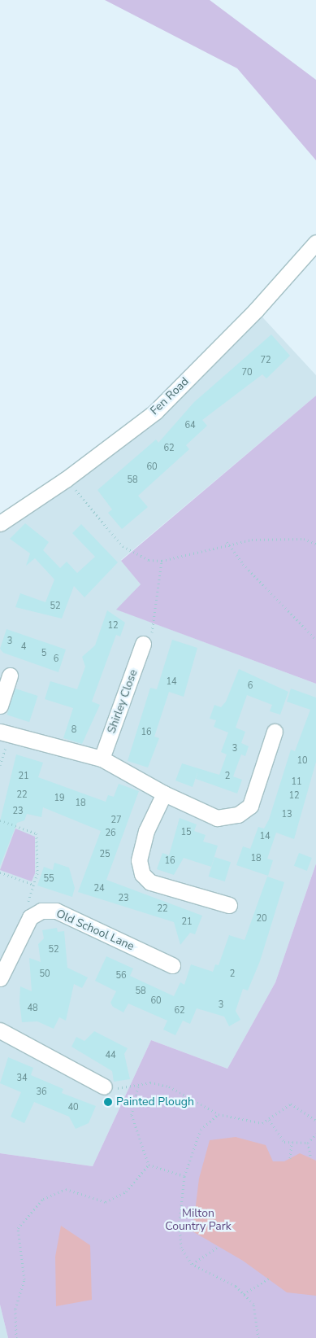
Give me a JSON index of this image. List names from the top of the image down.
{
  "streets": {
    "street": ["Fen Road", "Shirley Close", "Old School Lane"]
  },
  "parks": ["Milton Country Park"],
  "places": ["Painted Plough"],
  "house_numbers": [
    "72",
    "70",
    "64",
    "62",
    "60",
    "58",
    "52",
    "12",
    "3",
    "4",
    "5",
    "6",
    "14",
    "6",
    "8",
    "16",
    "3",
    "10",
    "21",
    "2",
    "11",
    "22",
    "12",
    "19",
    "18",
    "23",
    "13",
    "27",
    "15",
    "26",
    "14",
    "25",
    "18",
    "16",
    "55",
    "24",
    "23",
    "22",
    "20",
    "21",
    "52",
    "50",
    "2",
    "56",
    "58",
    "60",
    "3",
    "48",
    "62",
    "44",
    "34",
    "36",
    "40"
  ]
}
